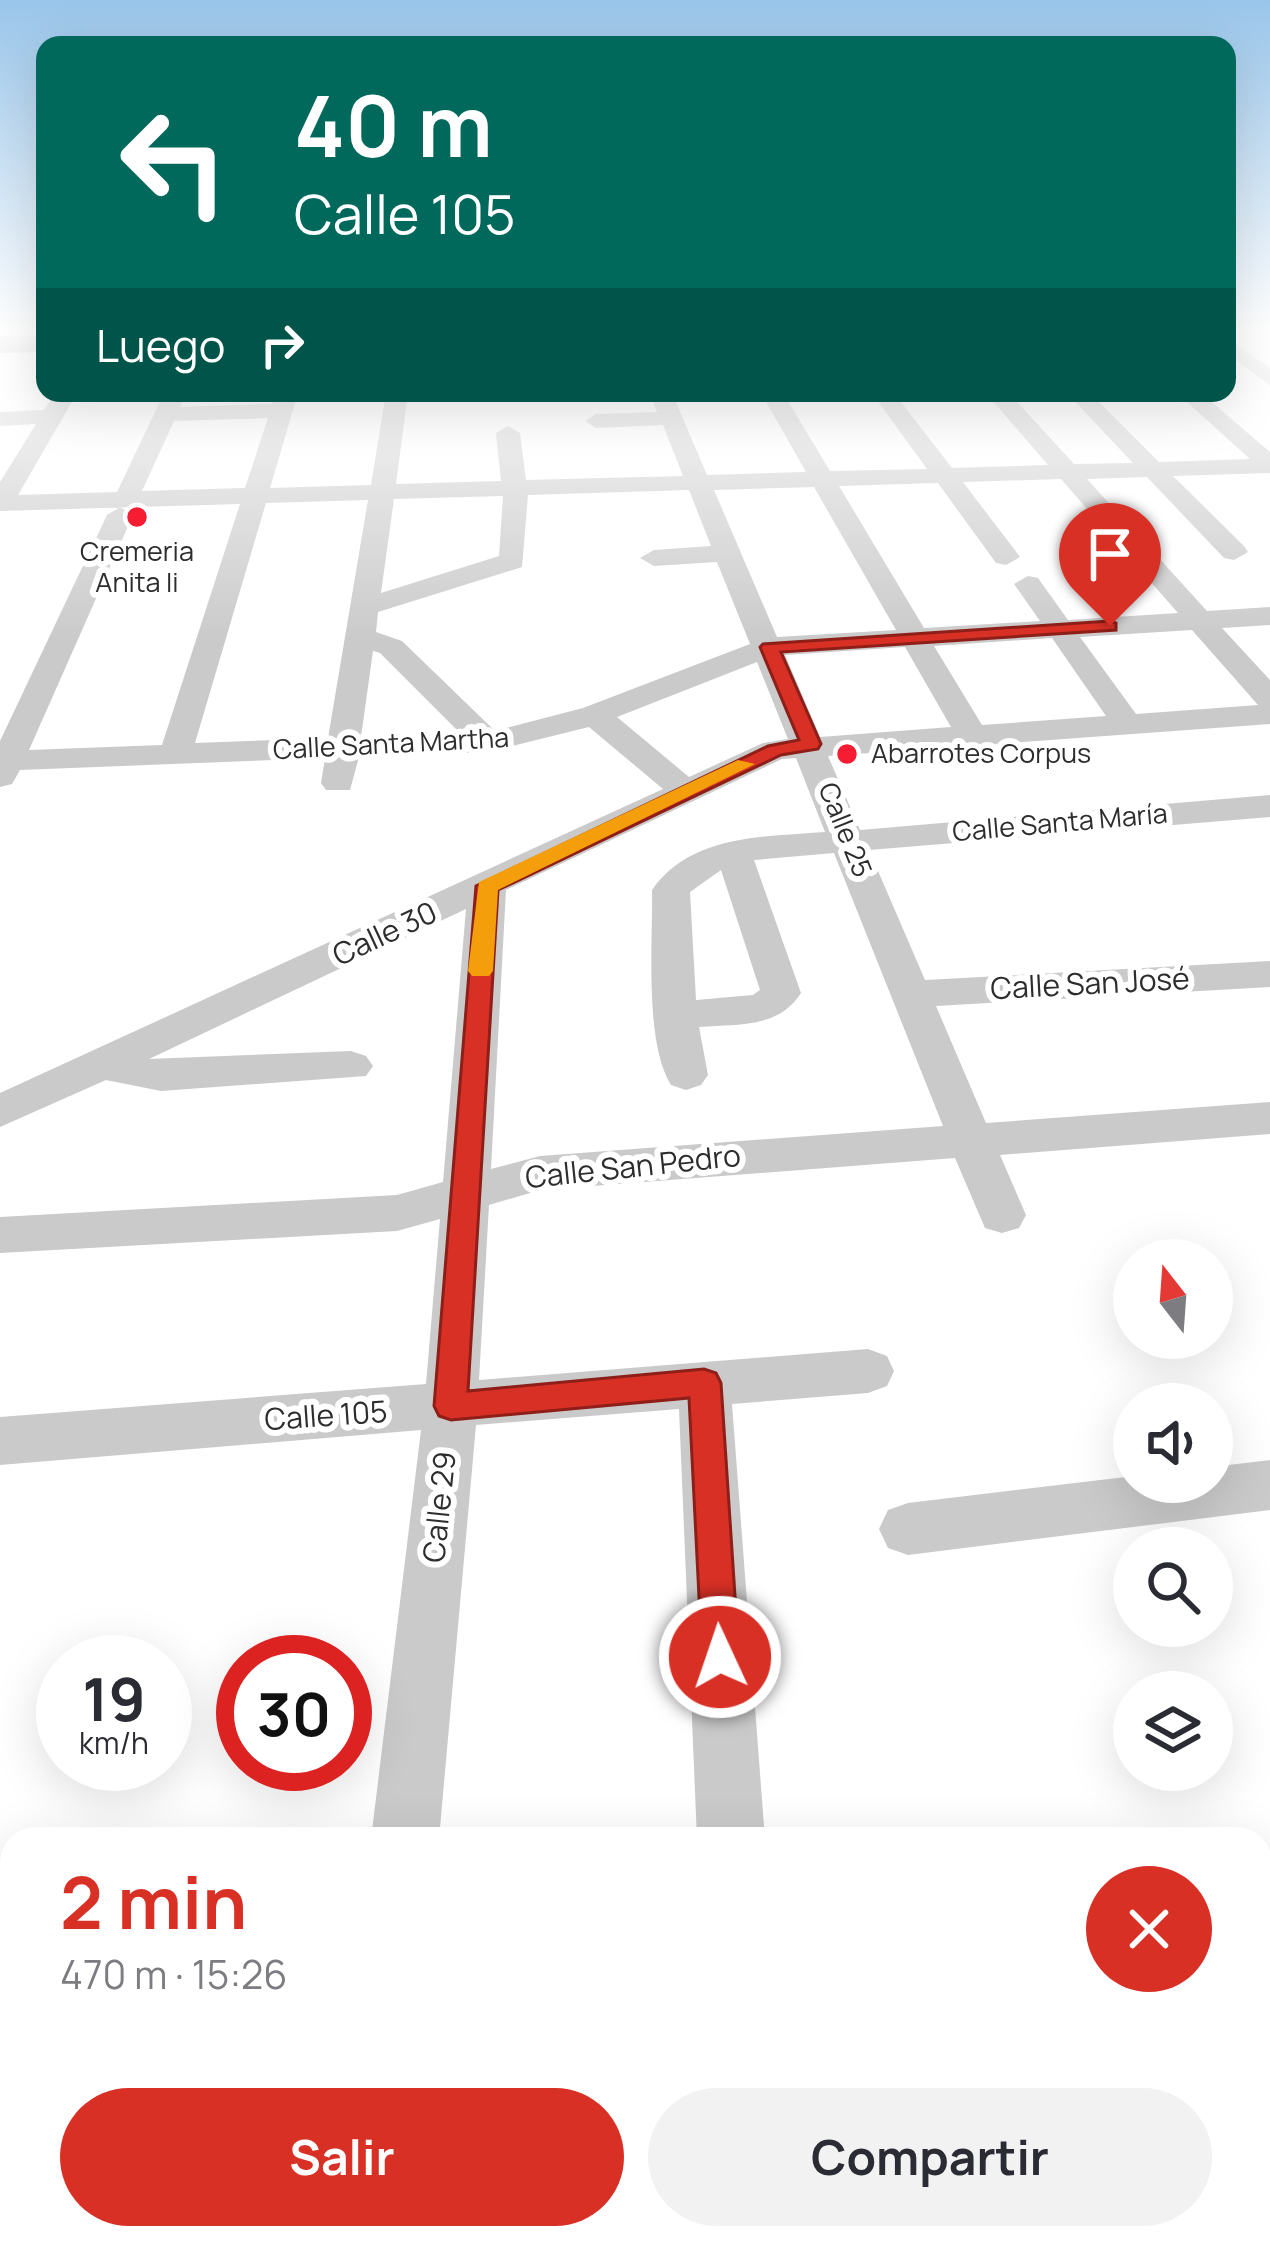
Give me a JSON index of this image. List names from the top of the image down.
{
  "streets": {
    "street": [
      "Calle Santa Martha",
      "Calle Santa María",
      "Calle 25",
      "Calle 30",
      "Calle San José",
      "Calle San Pedro",
      "Calle 105",
      "Calle 29"
    ]
  },
  "crossings": [
    ["Calle Santa Martha", "Calle 25"],
    ["Calle Santa María", "Calle 25"],
    ["Calle 25", "Calle 30"],
    ["Calle 25", "Calle San José"],
    ["Calle 25", "Calle San Pedro"],
    ["Calle 30", "Calle 29"],
    ["Calle San Pedro", "Calle 29"],
    ["Calle 105", "Calle 29"]
  ],
  "places": ["Cremeria Anita Ii", "Abarrotes Corpus"],
  "north": "top",
  "page": {
    "turn": ["40 m", "Calle 105"],
    "then": "Luego",
    "speed": "19 km/h",
    "limit": "30",
    "heading": ["2 min", "470 m · 15:26"],
    "buttons": ["Salir", "Compartir"]
  }
}
